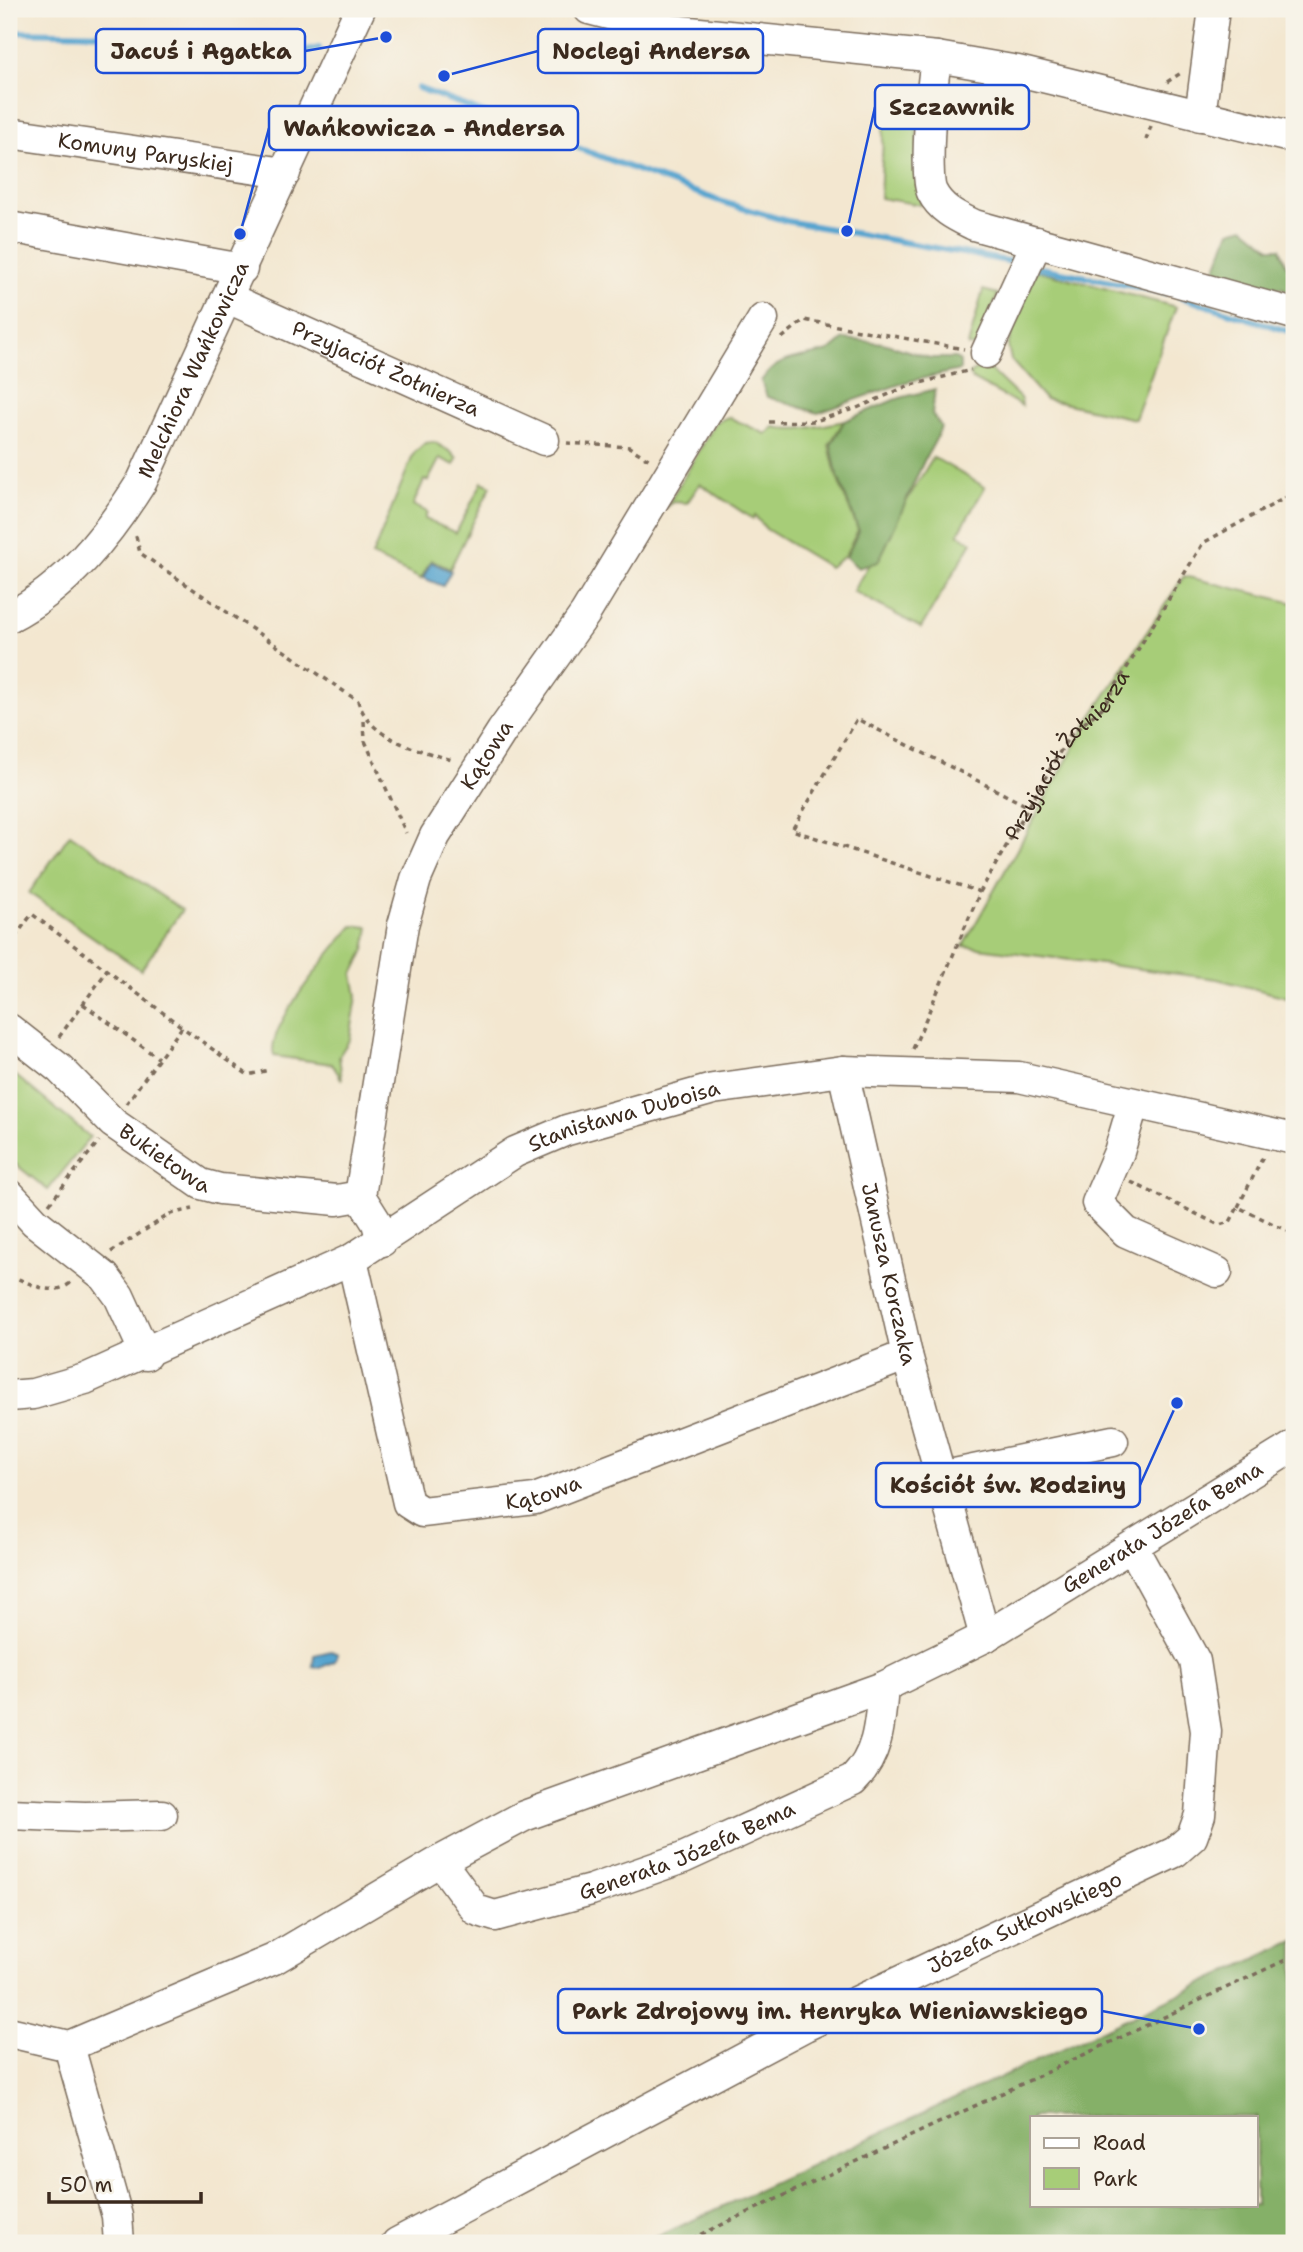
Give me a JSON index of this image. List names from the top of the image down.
{
  "streets": {
    "street": [
      "Komuny Paryskiej",
      "Przyjaciół Żołnierza",
      "Melchiora Wańkowicza",
      "Kątowa",
      "Stanisława Duboisa",
      "Bukietowa",
      "Janusza Korczaka",
      "Generała Józefa Bema",
      "Józefa Sułkowskiego"
    ]
  },
  "crossings": [
    ["Komuny Paryskiej", "Melchiora Wańkowicza"],
    ["Przyjaciół Żołnierza", "Melchiora Wańkowicza"],
    ["Przyjaciół Żołnierza", "Stanisława Duboisa"],
    ["Kątowa", "Stanisława Duboisa"],
    ["Kątowa", "Bukietowa"],
    ["Kątowa", "Janusza Korczaka"],
    ["Stanisława Duboisa", "Janusza Korczaka"],
    ["Janusza Korczaka", "Generała Józefa Bema"],
    ["Generała Józefa Bema", "Józefa Sułkowskiego"]
  ],
  "places": [
    "Jacuś i Agatka",
    "Noclegi Andersa",
    "Szczawnik",
    "Wańkowicza - Andersa",
    "Kościół św. Rodziny",
    "Park Zdrojowy im. Henryka Wieniawskiego"
  ],
  "legend": ["Road", "Park"],
  "scale_bar": "50 m"
}
